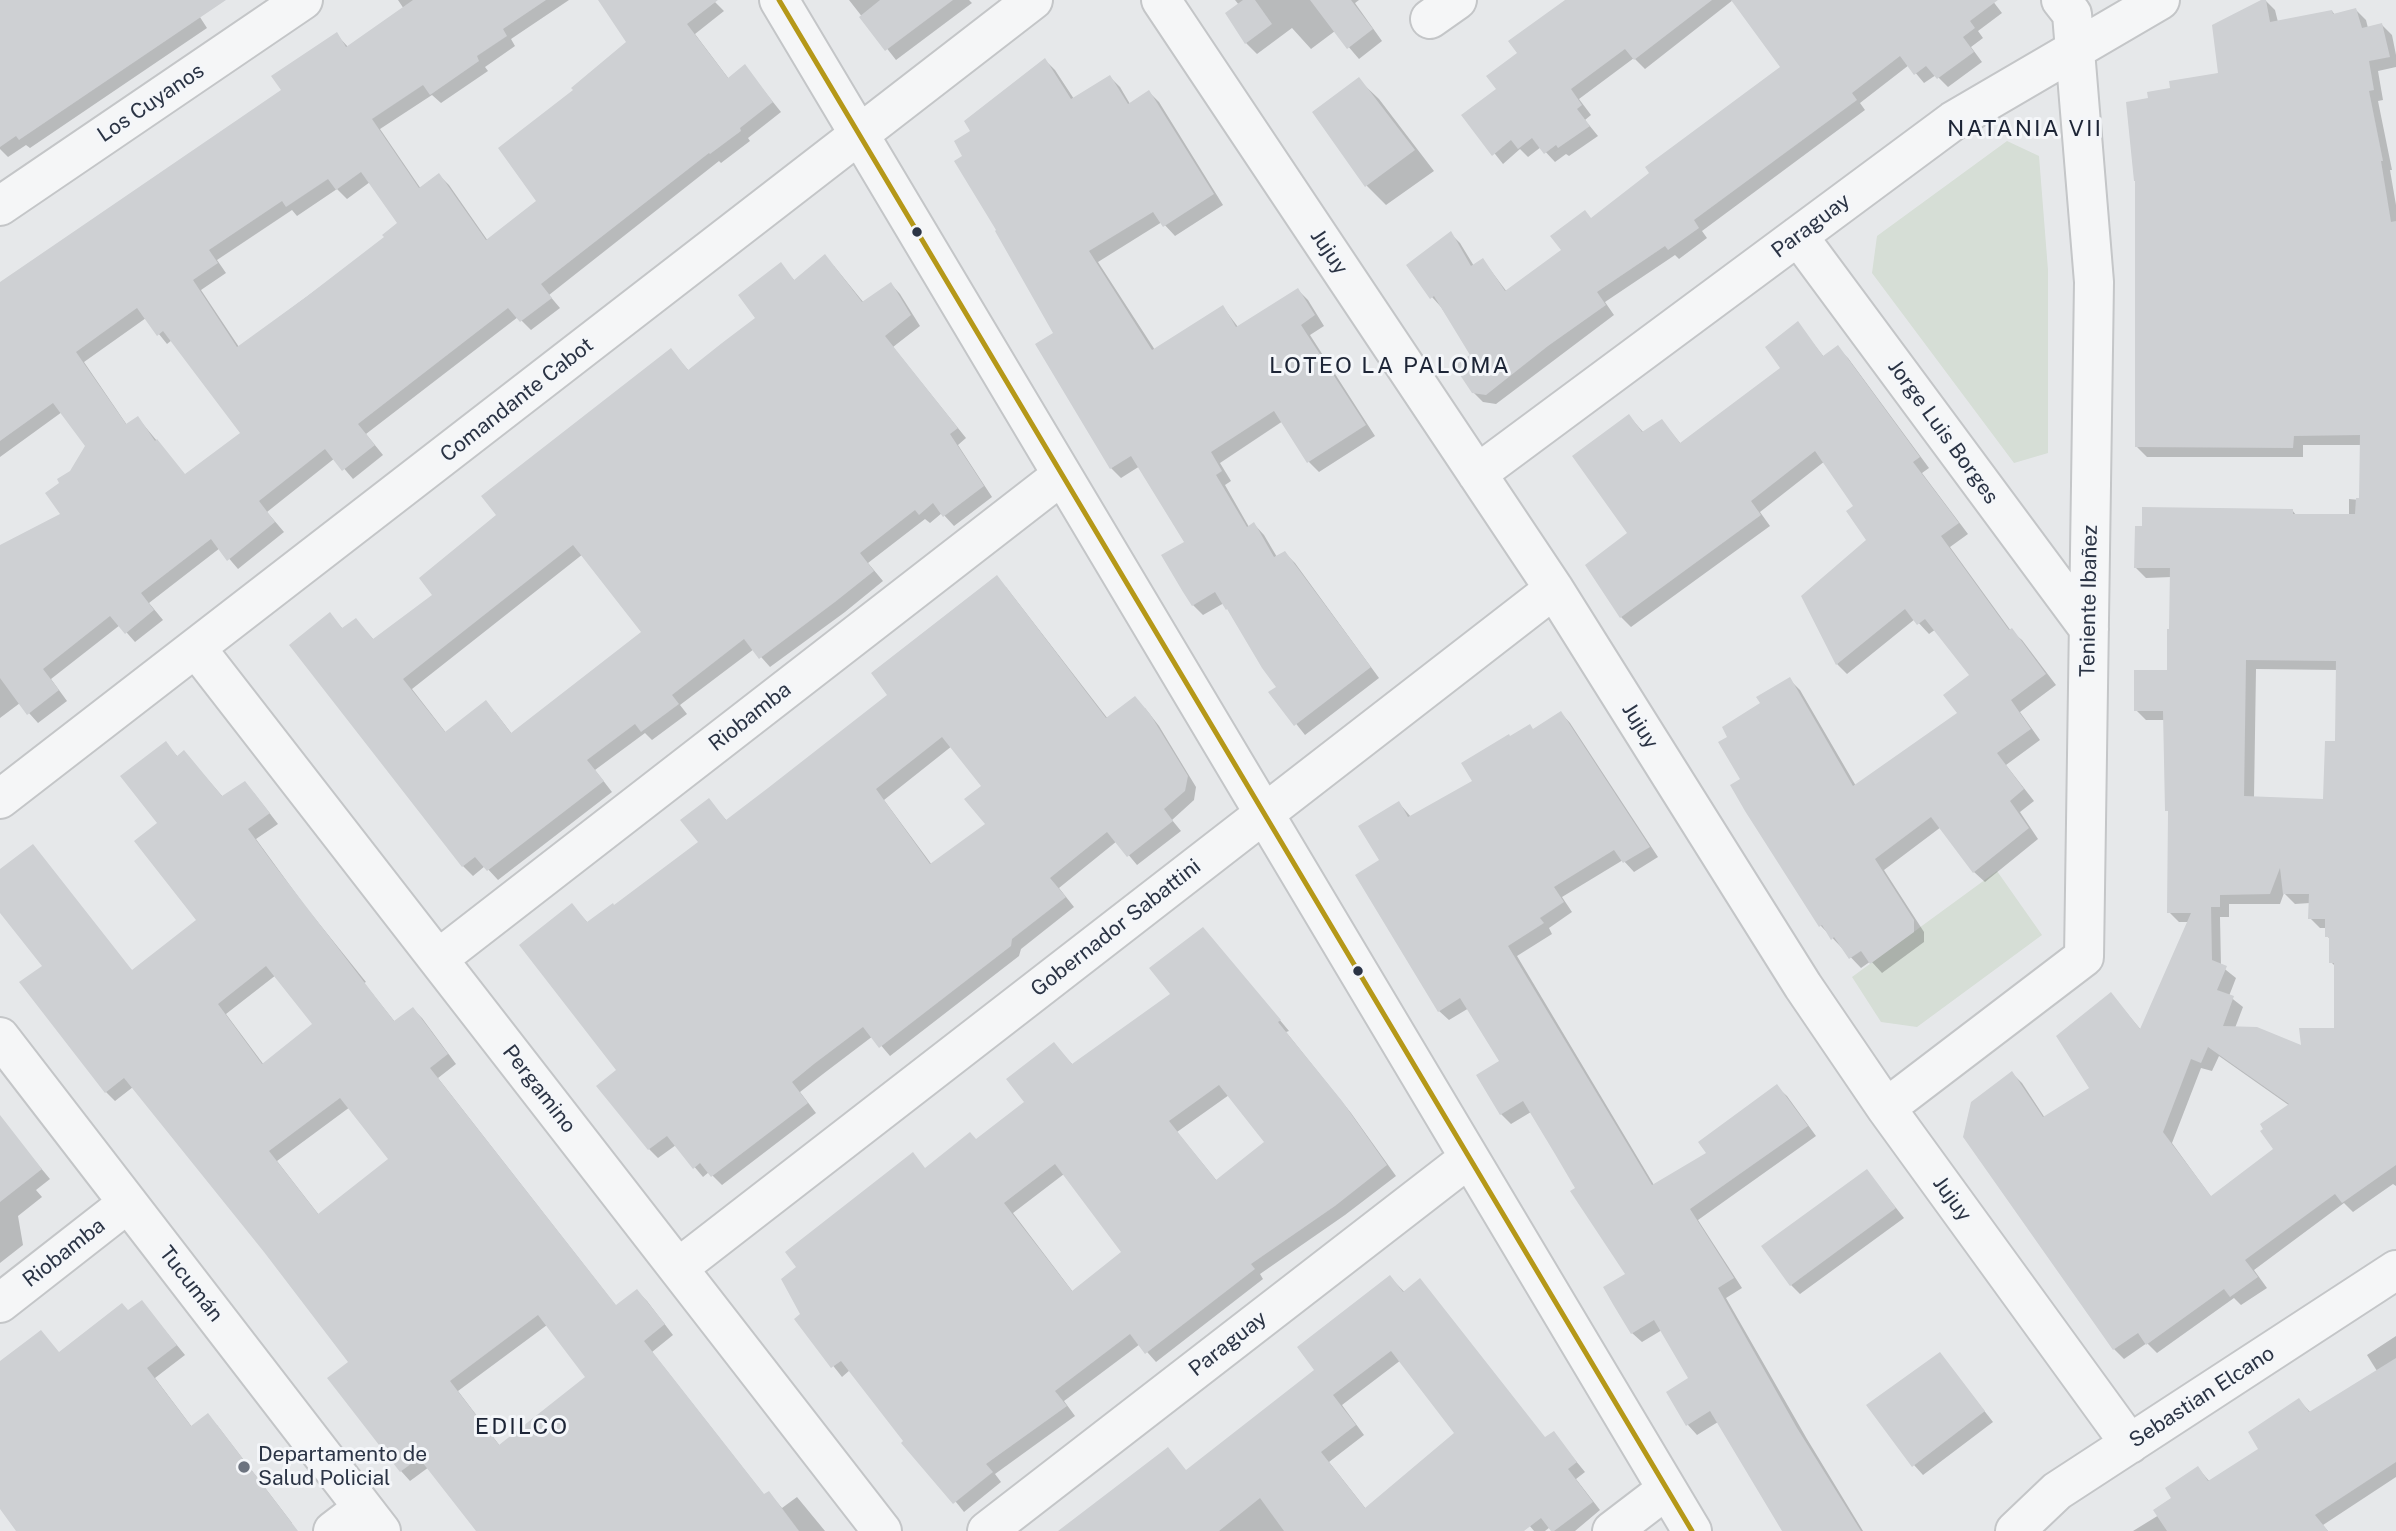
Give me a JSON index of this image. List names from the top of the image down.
{
  "streets": {
    "street": [
      "Los Cuyanos",
      "Paraguay",
      "Jujuy",
      "Comandante Cabot",
      "Jorge Luis Borges",
      "Teniente Ibañez",
      "Riobamba",
      "Gobernador Sabattini",
      "Pergamino",
      "Tucumán",
      "Sebastian Elcano"
    ]
  },
  "crossings": [
    ["Paraguay", "Jujuy"],
    ["Paraguay", "Jorge Luis Borges"],
    ["Paraguay", "Teniente Ibañez"],
    ["Jujuy", "Teniente Ibañez"],
    ["Jujuy", "Gobernador Sabattini"],
    ["Jujuy", "Sebastian Elcano"],
    ["Comandante Cabot", "Pergamino"],
    ["Jorge Luis Borges", "Teniente Ibañez"],
    ["Riobamba", "Pergamino"],
    ["Riobamba", "Tucumán"],
    ["Gobernador Sabattini", "Pergamino"]
  ],
  "districts": ["NATANIA VII", "LOTEO LA PALOMA", "EDILCO"],
  "places": ["Departamento de Salud Policial"]
}
